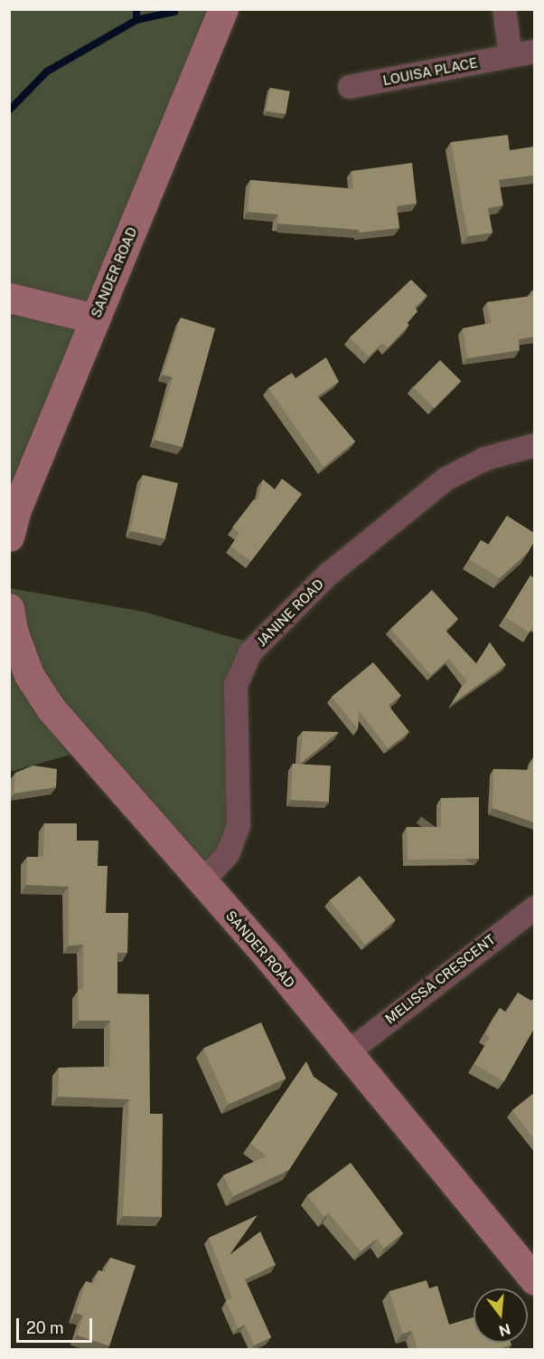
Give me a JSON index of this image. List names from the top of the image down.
{
  "streets": {
    "main road": ["SANDER ROAD"],
    "street": ["LOUISA PLACE", "JANINE ROAD", "MELISSA CRESCENT"]
  },
  "crossings": [
    ["SANDER ROAD", "JANINE ROAD"],
    ["SANDER ROAD", "MELISSA CRESCENT"]
  ],
  "scale_bar": "20 m",
  "north": "bottom"
}
